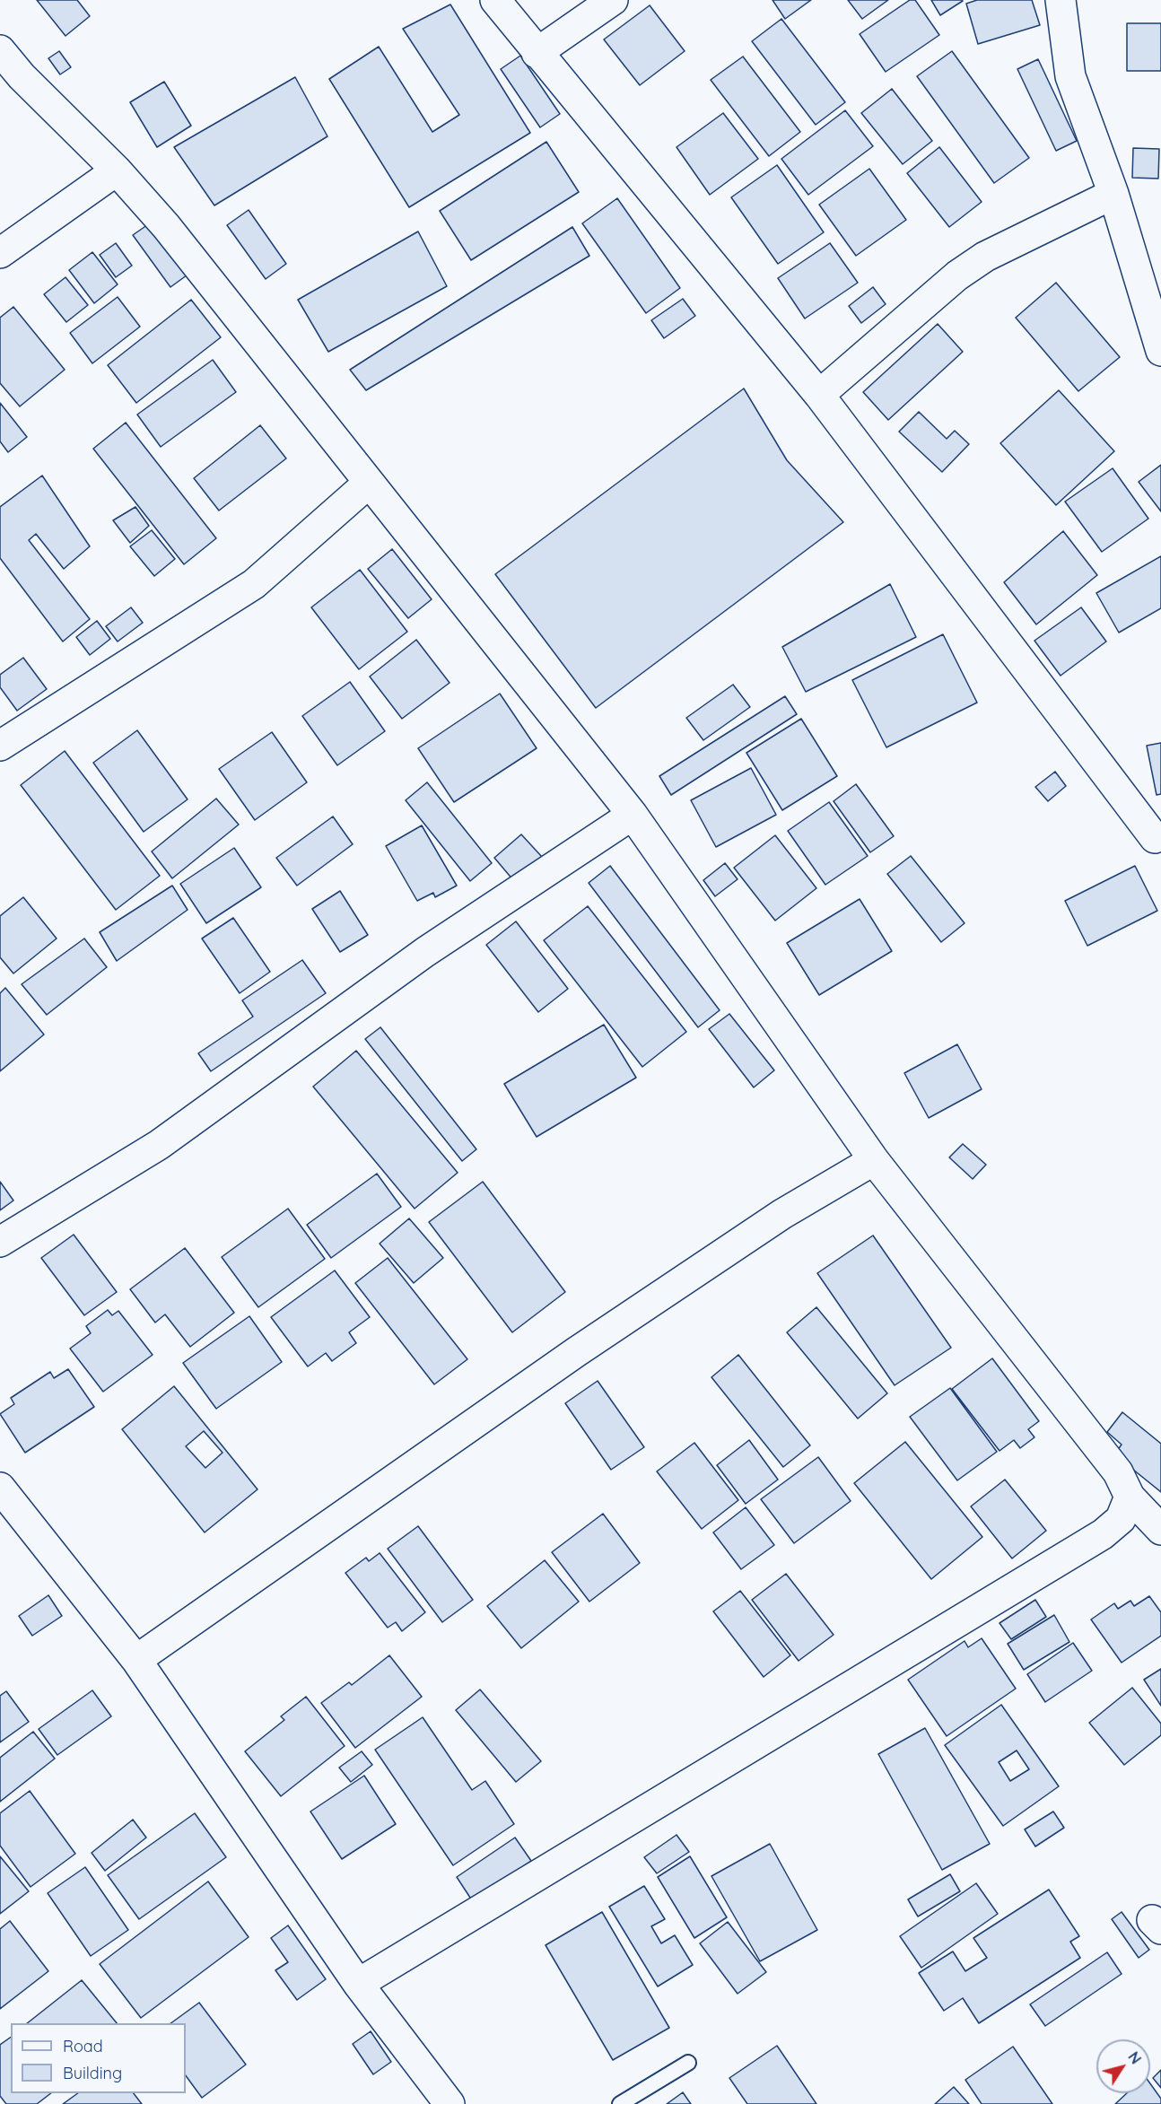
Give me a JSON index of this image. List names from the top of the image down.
{
  "legend": ["Road", "Building"],
  "north": "top right"
}
